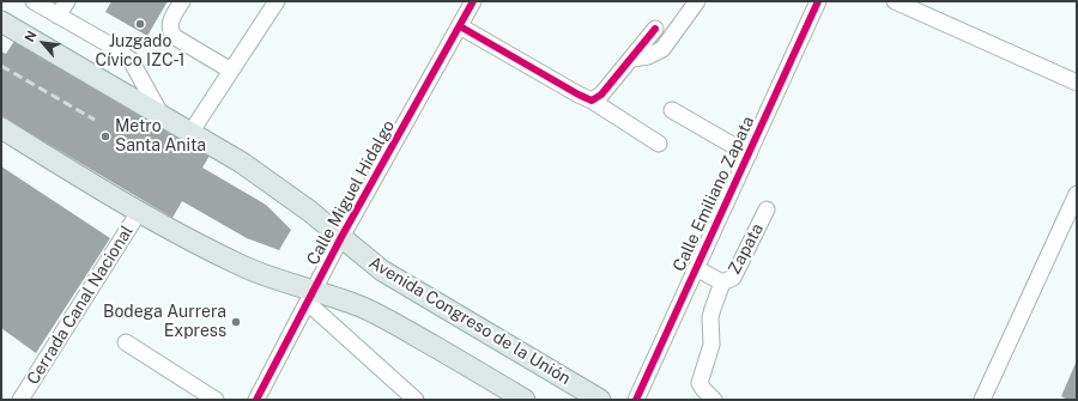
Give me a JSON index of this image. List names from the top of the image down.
{
  "streets": {
    "main road": ["Avenida Congreso de la Unión"],
    "street": [
      "Calle Miguel Hidalgo",
      "Calle Emiliano Zapata",
      "Zapata",
      "Cerrada Canal Nacional"
    ]
  },
  "crossings": [
    ["Calle Miguel Hidalgo", "Avenida Congreso de la Unión"]
  ],
  "places": ["Juzgado Cívico IZC-1", "Metro Santa Anita", "Bodega Aurrera Express"],
  "north": "top left"
}
